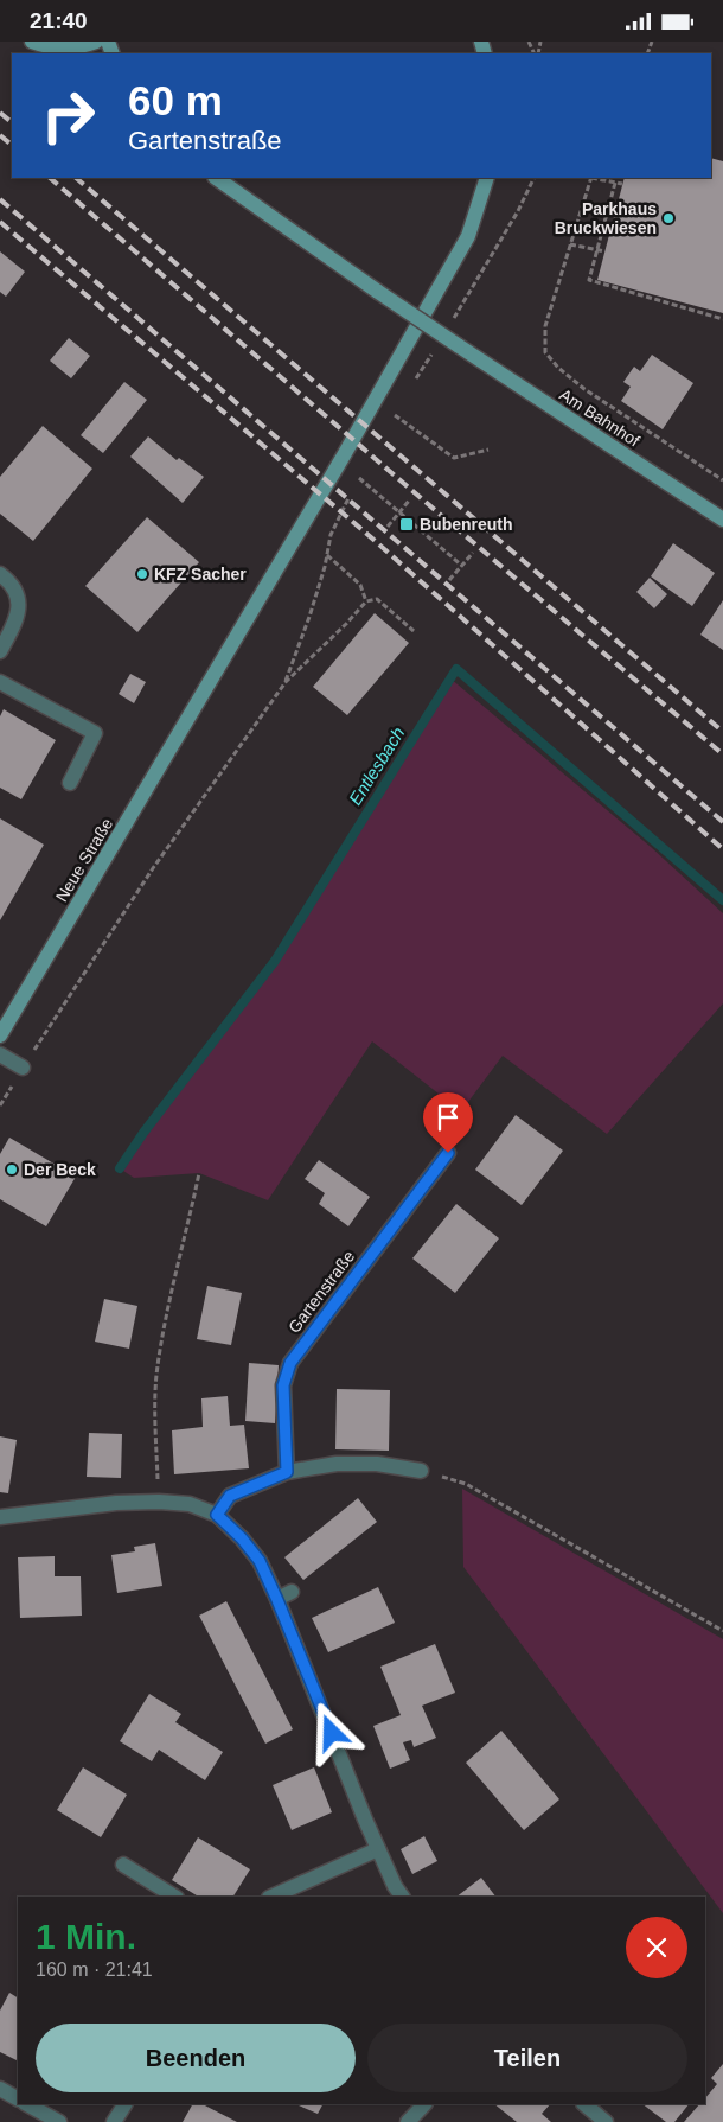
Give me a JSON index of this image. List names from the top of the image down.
{
  "streets": {
    "street": ["Am Bahnhof", "Neue Straße", "Gartenstraße"]
  },
  "water": ["Entlesbach"],
  "places": {
    "other": ["Parkhaus Bruckwiesen", "KFZ Sacher", "Der Beck"],
    "transit": ["Bubenreuth"]
  },
  "page": {
    "status": "21:40",
    "turn": ["60 m", "Gartenstraße"],
    "heading": ["1 Min.", "160 m · 21:41"],
    "buttons": ["Beenden", "Teilen"]
  }
}
